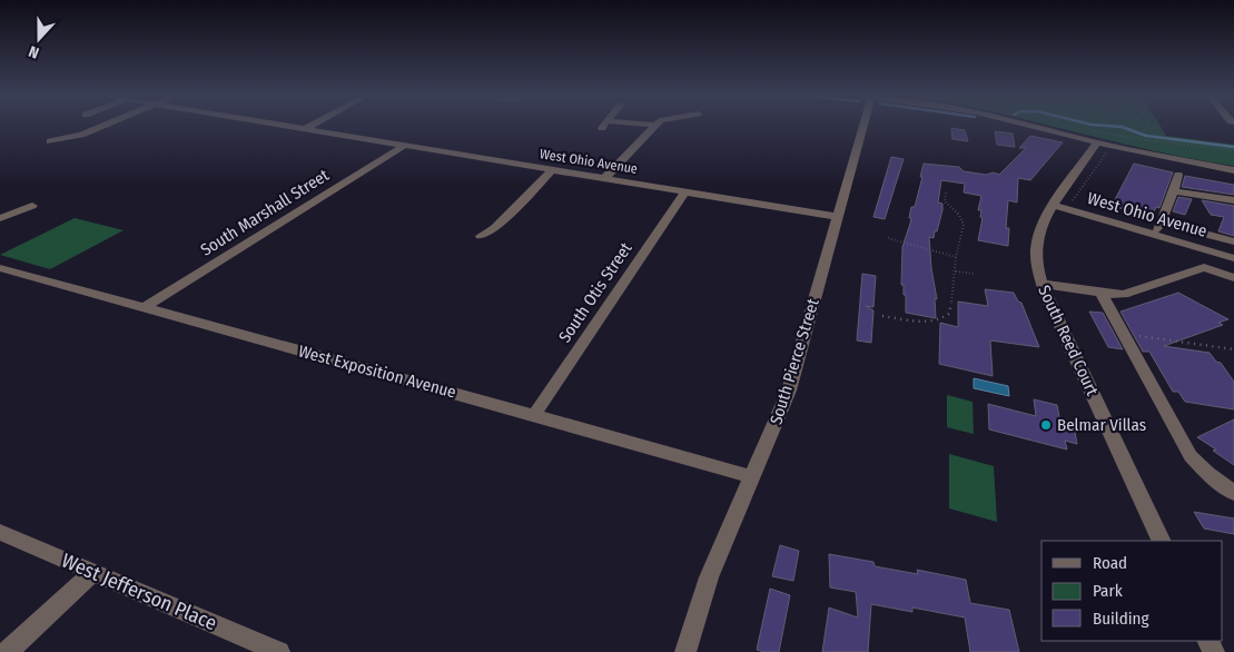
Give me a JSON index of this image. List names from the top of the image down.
{
  "streets": {
    "street": [
      "West Ohio Avenue",
      "South Marshall Street",
      "South Otis Street",
      "South Reed Court",
      "South Pierce Street",
      "West Exposition Avenue",
      "West Jefferson Place"
    ]
  },
  "crossings": [
    ["West Ohio Avenue", "South Marshall Street"],
    ["West Ohio Avenue", "South Otis Street"],
    ["West Ohio Avenue", "South Reed Court"],
    ["West Ohio Avenue", "South Pierce Street"],
    ["South Marshall Street", "West Exposition Avenue"],
    ["South Otis Street", "West Exposition Avenue"],
    ["South Pierce Street", "West Exposition Avenue"]
  ],
  "places": ["Belmar Villas"],
  "legend": ["Road", "Park", "Building"],
  "north": "bottom"
}
